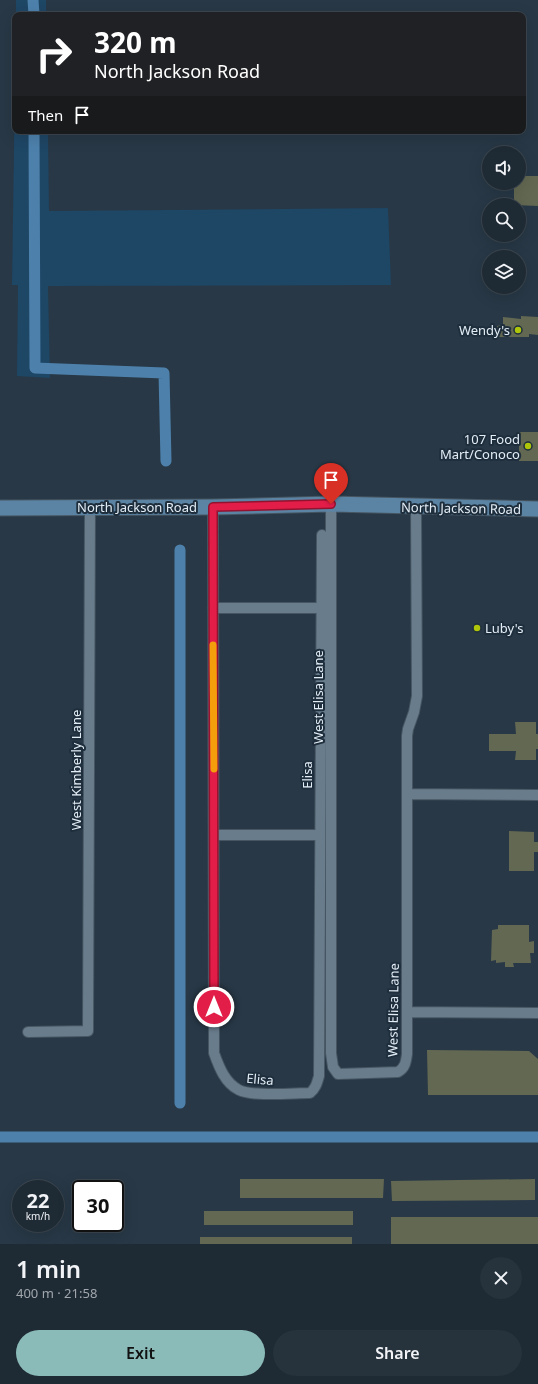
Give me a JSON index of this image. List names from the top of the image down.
{
  "streets": {
    "main road": ["North Jackson Road"],
    "street": ["West Elisa Lane", "West Kimberly Lane", "Elisa"]
  },
  "crossings": [
    ["North Jackson Road", "West Elisa Lane"],
    ["North Jackson Road", "West Kimberly Lane"],
    ["North Jackson Road", "Elisa"]
  ],
  "places": ["Wendy's", "107 Food Mart/Conoco", "Luby's"],
  "page": {
    "turn": ["320 m", "North Jackson Road"],
    "then": "Then",
    "speed": "22 km/h",
    "limit": "30",
    "heading": ["1 min", "400 m · 21:58"],
    "buttons": ["Exit", "Share"]
  }
}
